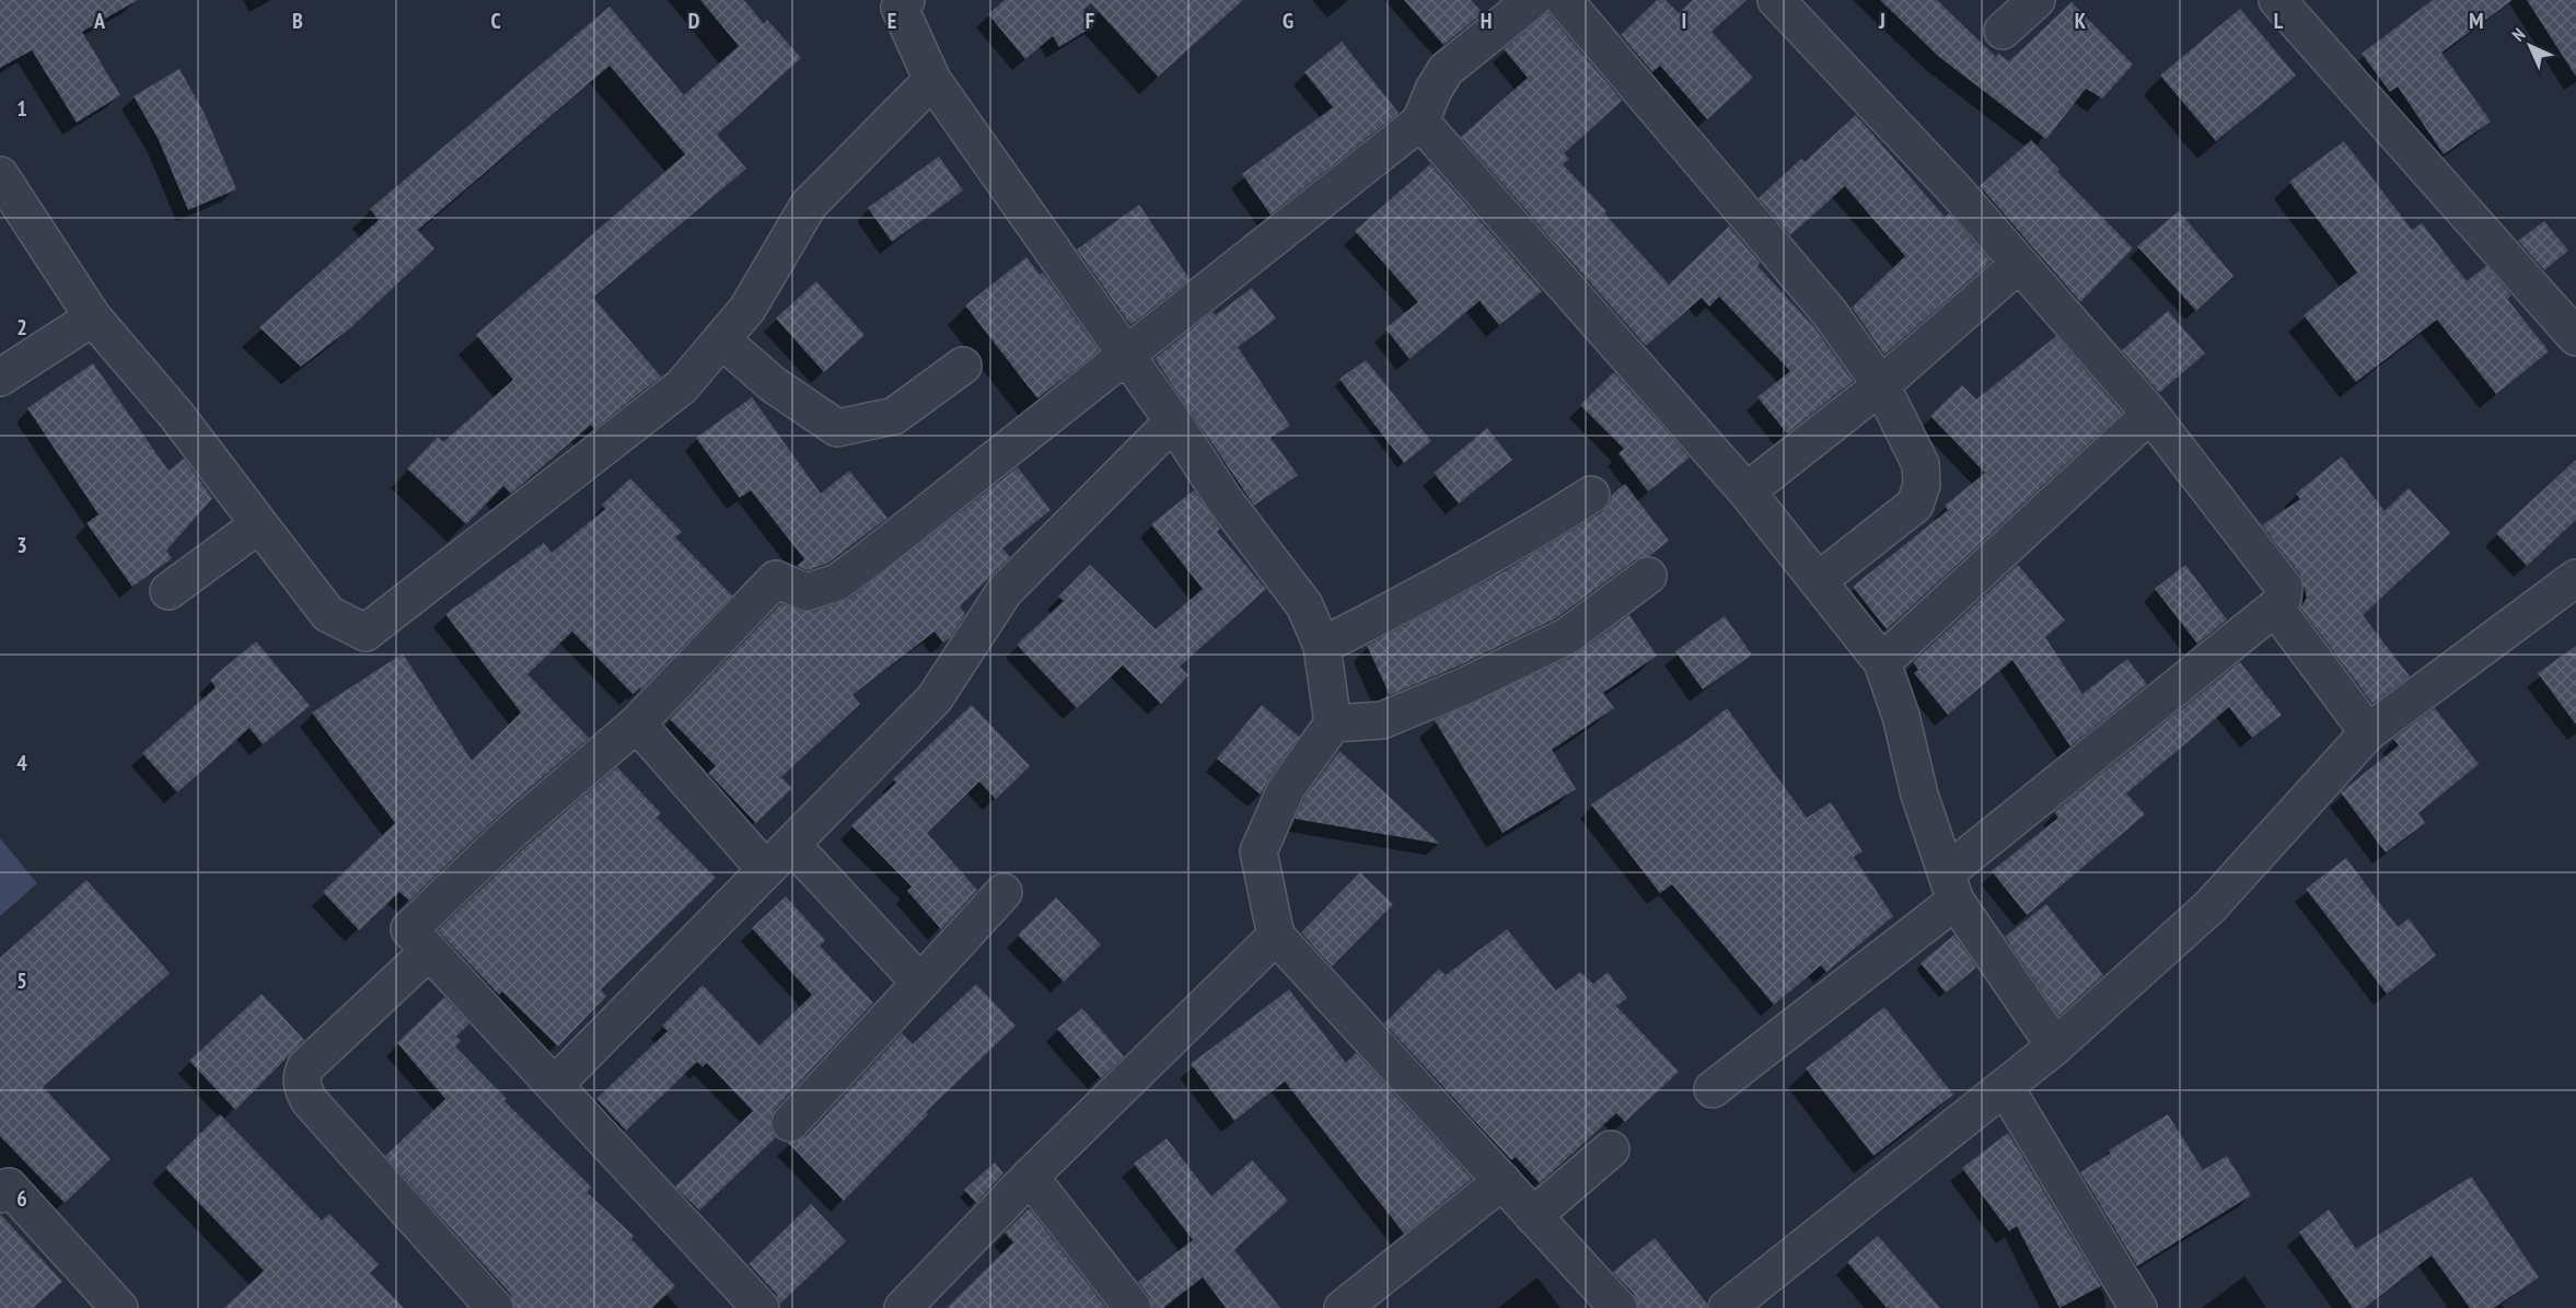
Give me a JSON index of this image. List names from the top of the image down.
{
  "north": "top left",
  "grid": {
    "columns": [
      "A",
      "B",
      "C",
      "D",
      "E",
      "F",
      "G",
      "H",
      "I",
      "J",
      "K",
      "L",
      "M"
    ],
    "rows": [
      "1",
      "2",
      "3",
      "4",
      "5",
      "6"
    ]
  }
}
